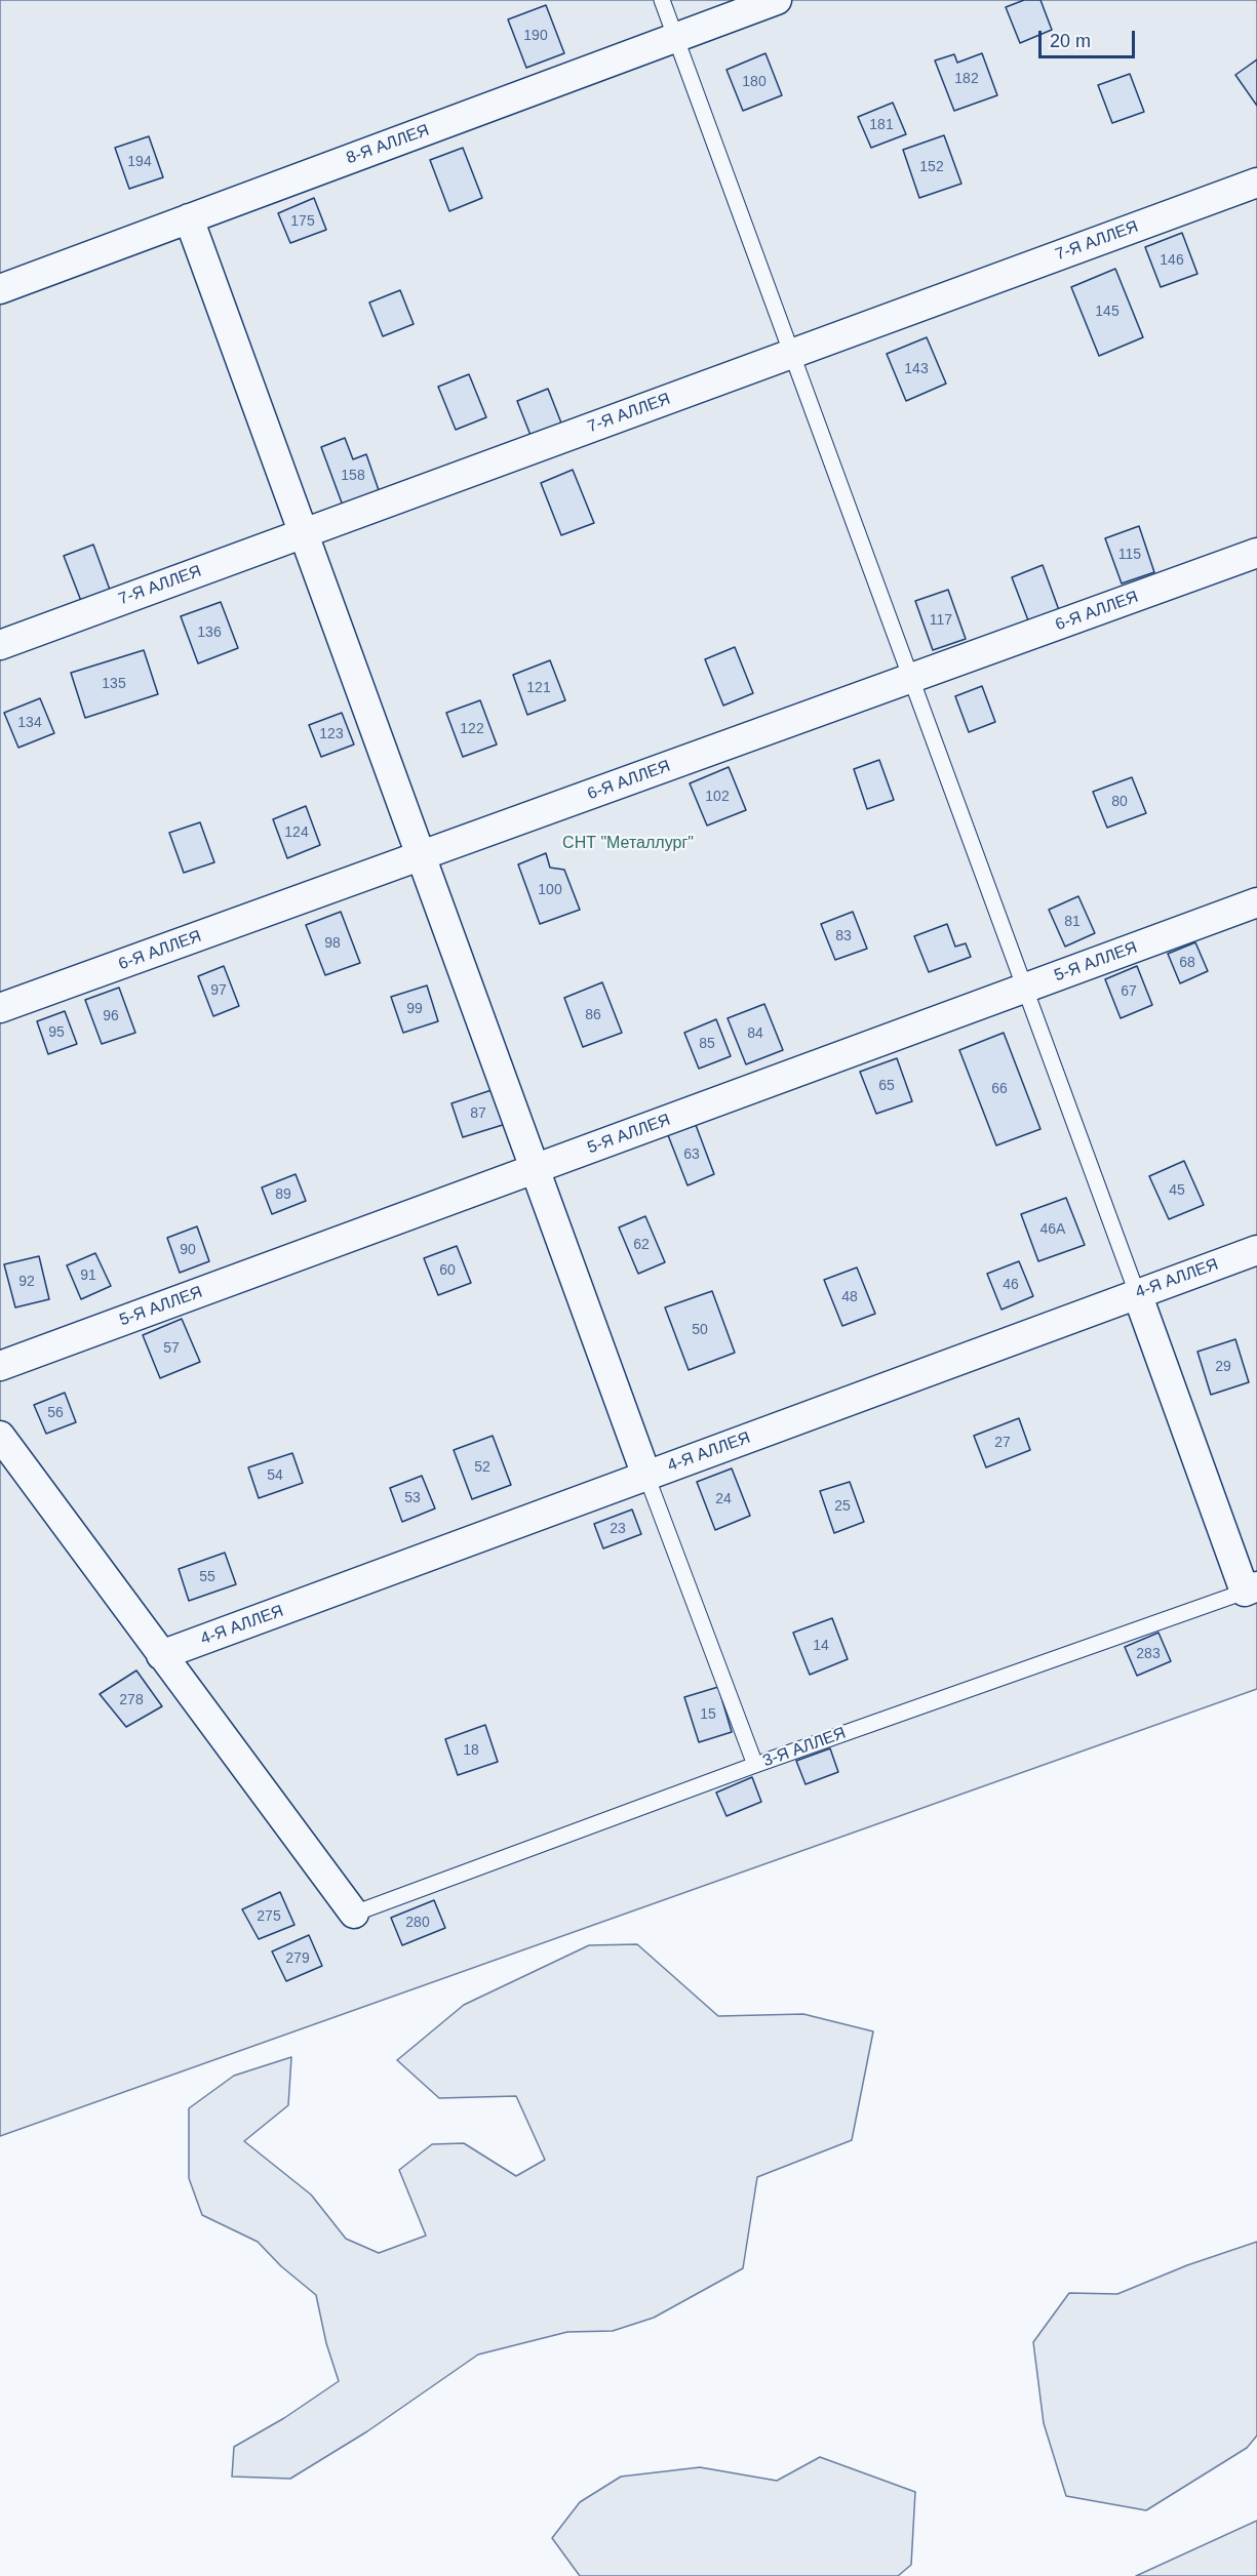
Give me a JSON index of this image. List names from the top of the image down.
{
  "streets": {
    "street": [
      "8-Я АЛЛЕЯ",
      "7-Я АЛЛЕЯ",
      "6-Я АЛЛЕЯ",
      "5-Я АЛЛЕЯ",
      "4-Я АЛЛЕЯ"
    ],
    "lane": ["3-Я АЛЛЕЯ"]
  },
  "parks": ["СНТ \"Металлург\""],
  "house_numbers": [
    "190",
    "182",
    "180",
    "181",
    "194",
    "152",
    "175",
    "146",
    "145",
    "143",
    "158",
    "115",
    "117",
    "136",
    "135",
    "121",
    "134",
    "122",
    "123",
    "102",
    "80",
    "124",
    "100",
    "81",
    "83",
    "98",
    "68",
    "97",
    "67",
    "99",
    "86",
    "96",
    "95",
    "84",
    "85",
    "65",
    "66",
    "87",
    "63",
    "45",
    "89",
    "46А",
    "62",
    "90",
    "60",
    "91",
    "92",
    "46",
    "48",
    "50",
    "57",
    "29",
    "56",
    "27",
    "52",
    "54",
    "53",
    "24",
    "25",
    "23",
    "55",
    "14",
    "283",
    "278",
    "15",
    "18",
    "275",
    "280",
    "279"
  ],
  "scale_bar": "20 m"
}
